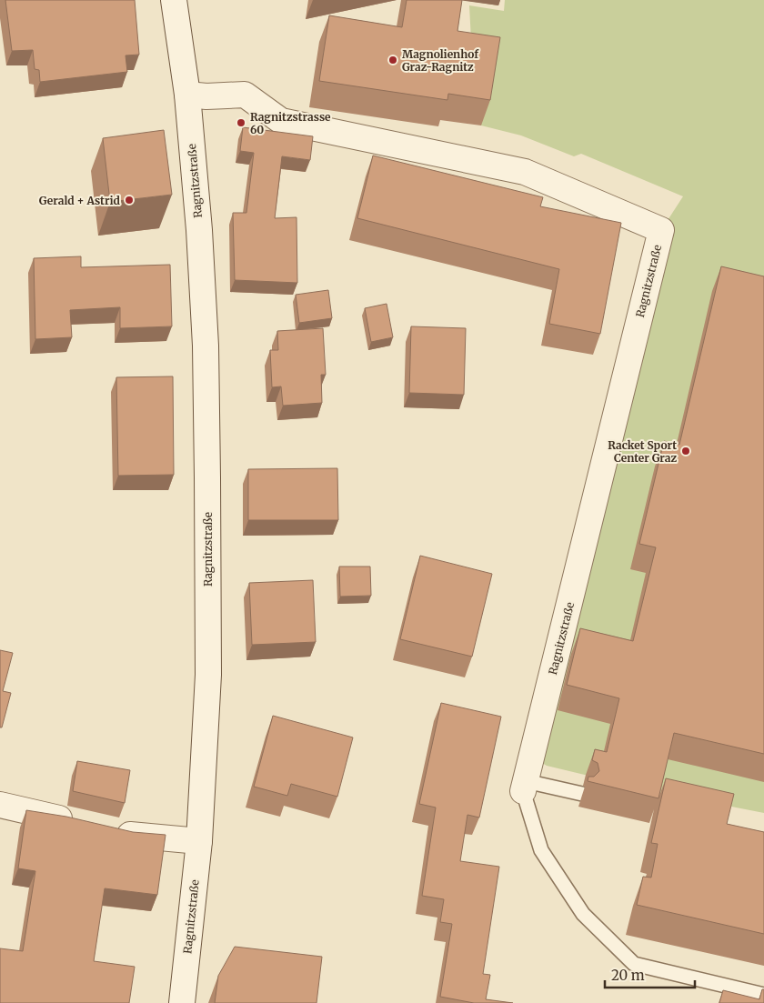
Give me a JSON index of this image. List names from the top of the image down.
{
  "streets": {
    "street": ["Ragnitzstraße"]
  },
  "places": [
    "Magnolienhof Graz-Ragnitz",
    "Ragnitzstrasse 60",
    "Gerald + Astrid",
    "Racket Sport Center Graz"
  ],
  "scale_bar": "20 m"
}
